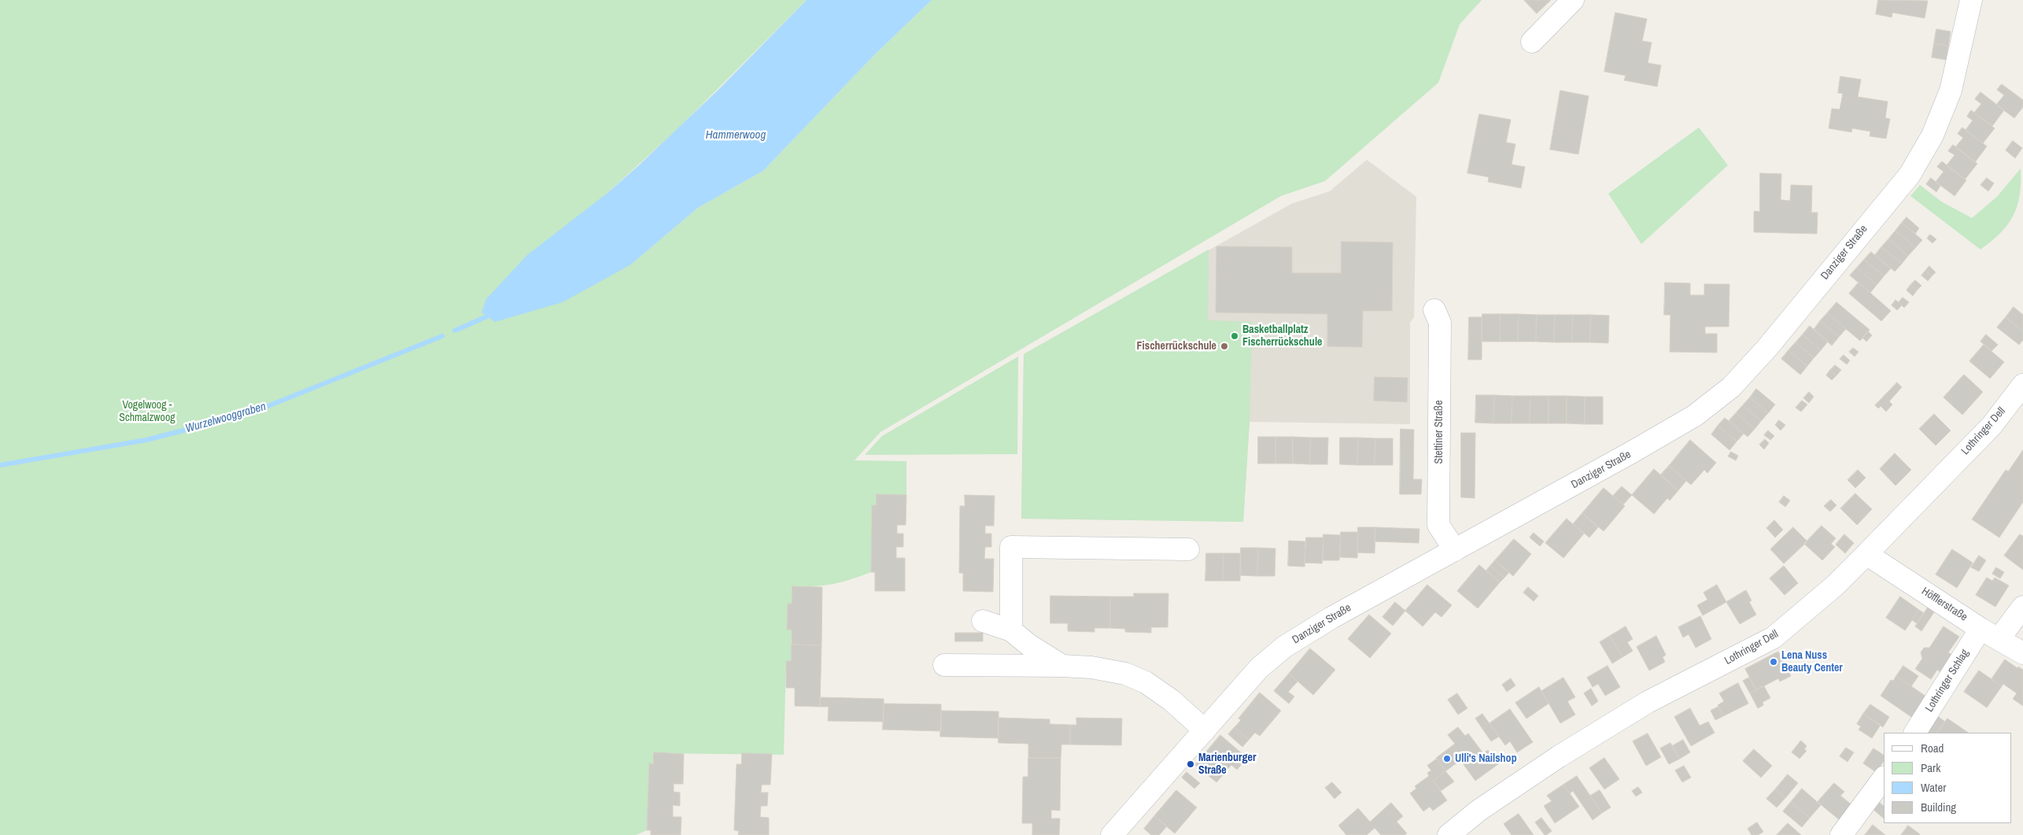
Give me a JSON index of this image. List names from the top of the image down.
{
  "streets": {
    "street": [
      "Danziger Straße",
      "Lothringer Dell",
      "Stettiner Straße",
      "Höfflerstraße",
      "Lothringer Schlag"
    ]
  },
  "crossings": [
    ["Danziger Straße", "Stettiner Straße"],
    ["Lothringer Dell", "Höfflerstraße"],
    ["Höfflerstraße", "Lothringer Schlag"]
  ],
  "water": ["Hammerwoog", "Wurzelwooggraben"],
  "parks": ["Vogelwoog - Schmalzwoog"],
  "places": [
    "Basketballplatz Fischerrückschule",
    "Fischerrückschule",
    "Lena Nuss Beauty Center",
    "Ulli's Nailshop",
    "Marienburger Straße"
  ],
  "legend": [
    "Road",
    "Park",
    "Water",
    "Building"
  ]
}
